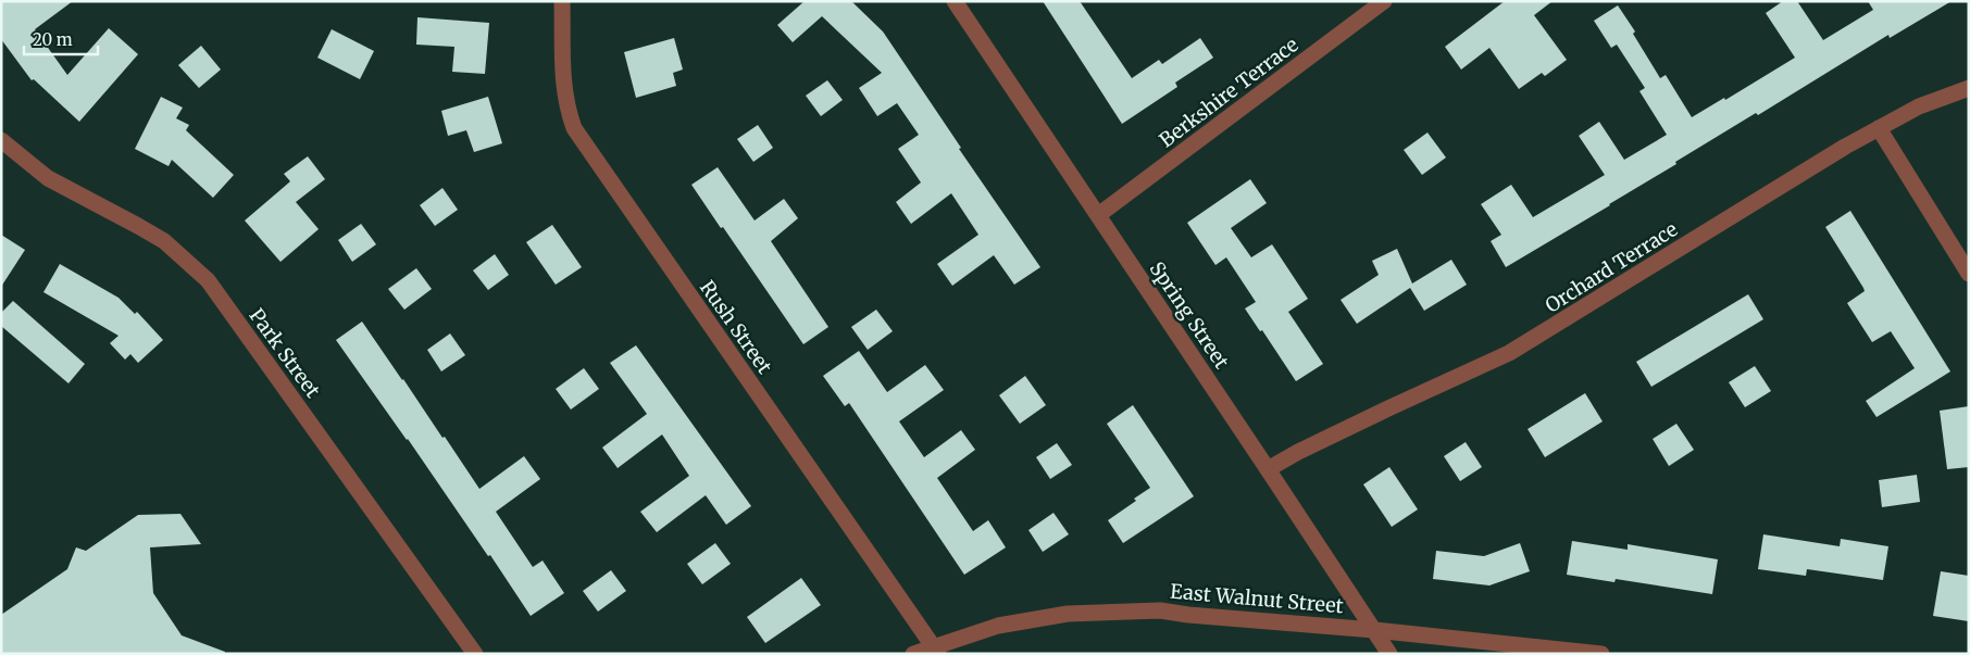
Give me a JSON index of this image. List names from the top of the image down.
{
  "streets": {
    "street": [
      "Berkshire Terrace",
      "Orchard Terrace",
      "Spring Street",
      "Rush Street",
      "Park Street",
      "East Walnut Street"
    ]
  },
  "crossings": [
    ["Berkshire Terrace", "Spring Street"],
    ["Orchard Terrace", "Spring Street"],
    ["Spring Street", "East Walnut Street"],
    ["Rush Street", "East Walnut Street"]
  ],
  "scale_bar": "20 m"
}
